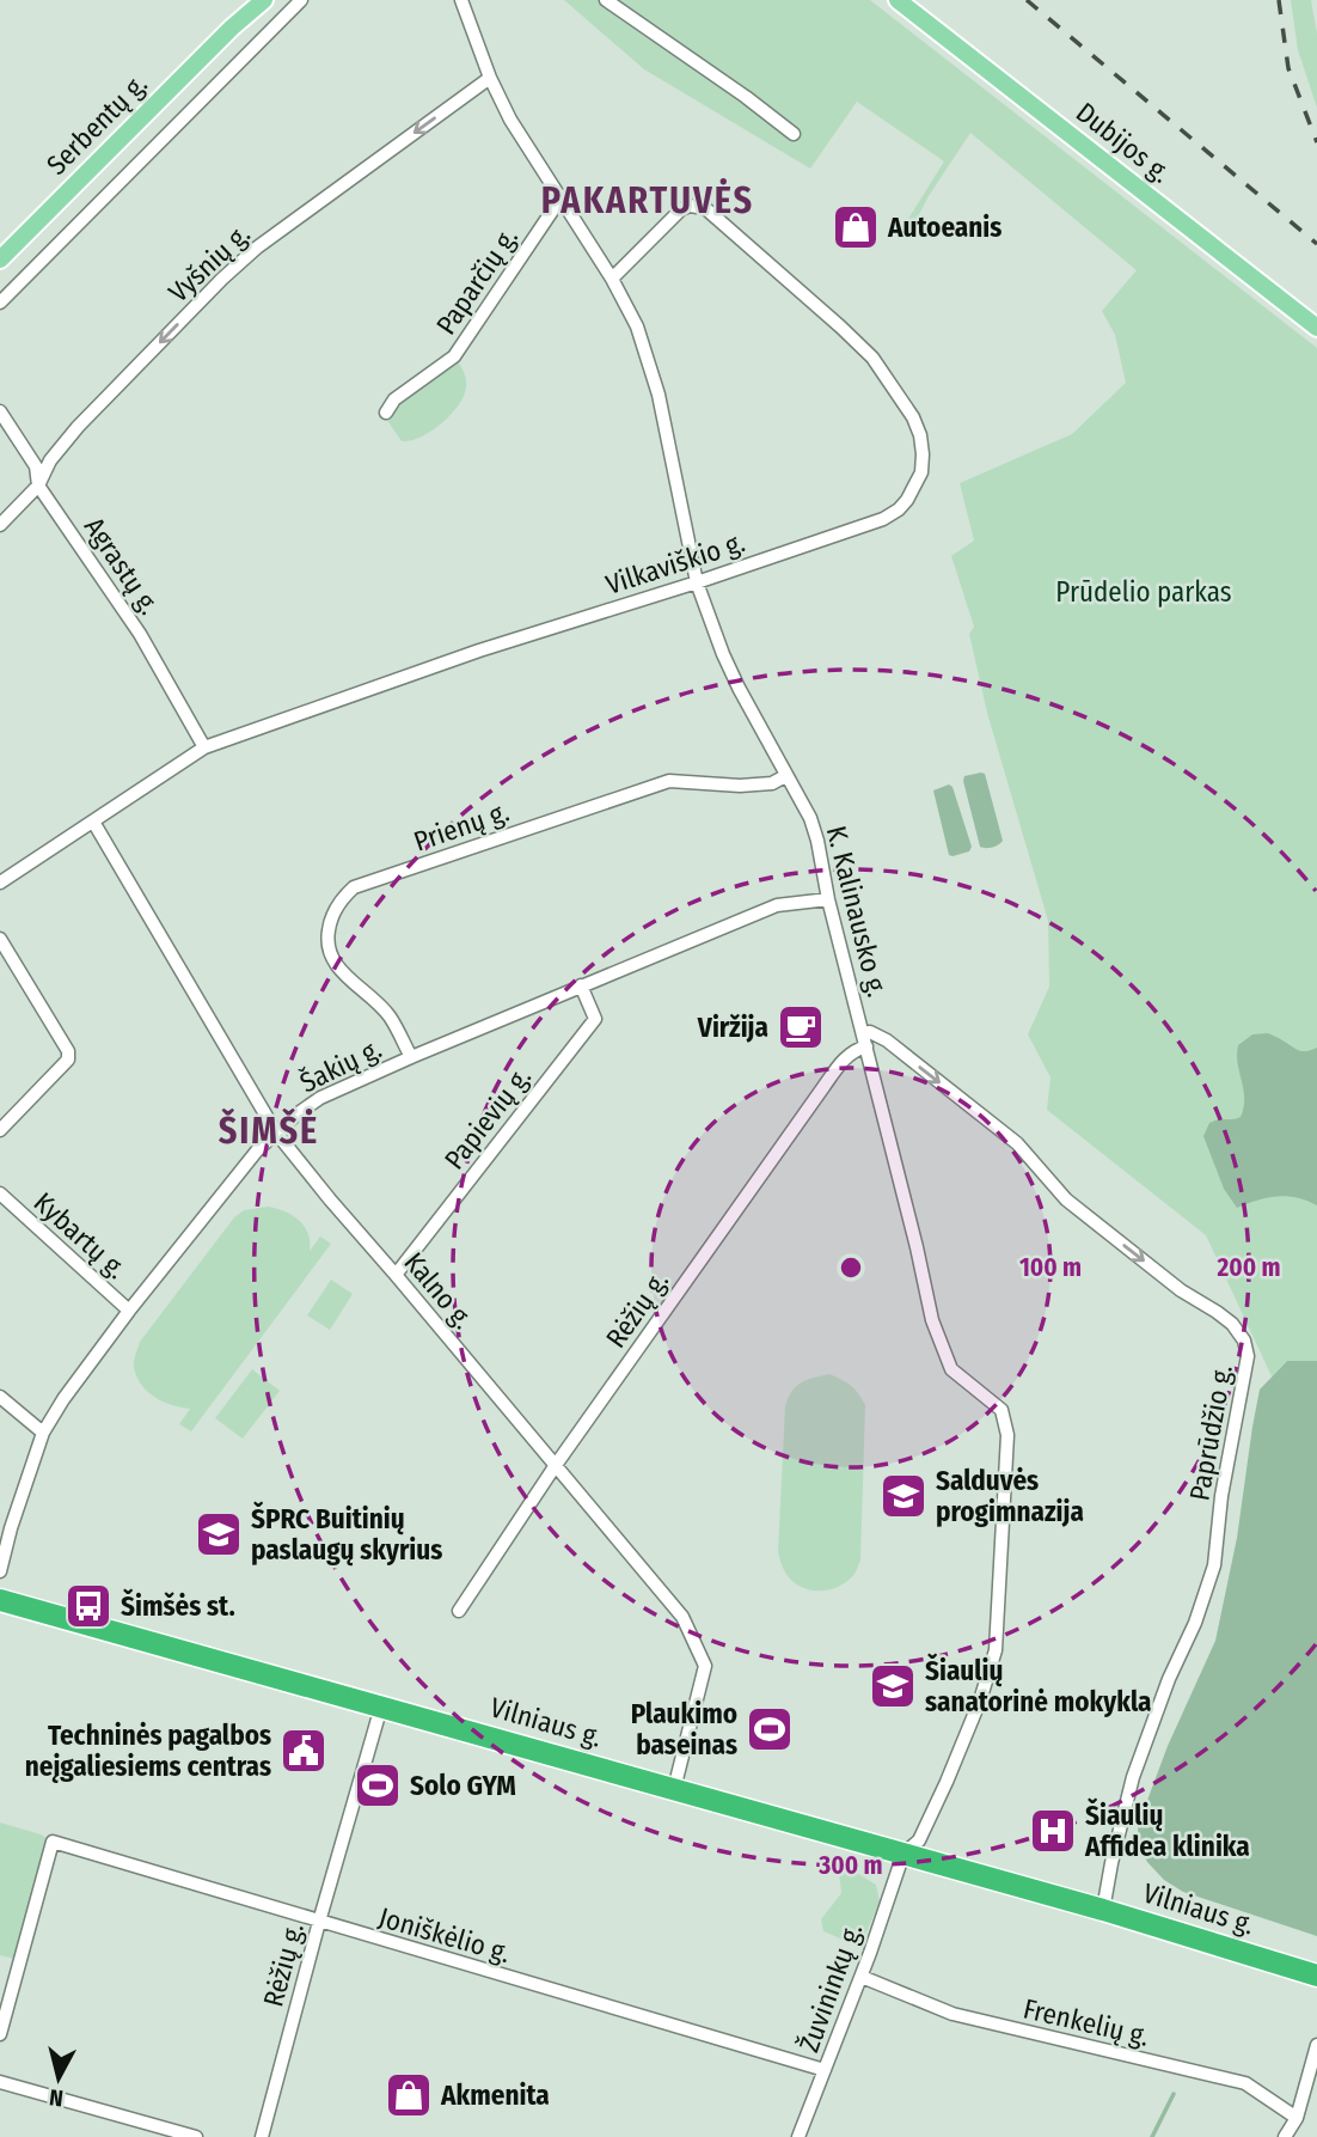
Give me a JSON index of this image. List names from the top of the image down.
{
  "streets": {
    "highway": ["Vilniaus g."],
    "main road": ["Serbentų g.", "Dubijos g."],
    "street": [
      "Vyšnių g.",
      "Paparčių g.",
      "Vilkaviškio g.",
      "Agrastų g.",
      "Prienų g.",
      "K. Kalinausko g.",
      "Šakių g.",
      "Papievių g.",
      "Kybartų g.",
      "Kalno g.",
      "Rėžių g.",
      "Paprūdžio g.",
      "Joniškėlio g.",
      "Žuvininkų g.",
      "Frenkelių g."
    ]
  },
  "crossings": [
    ["Vyšnių g.", "Agrastų g."],
    ["Vyšnių g.", "K. Kalinausko g."],
    ["Paparčių g.", "K. Kalinausko g."],
    ["Vilkaviškio g.", "Agrastų g."],
    ["Vilkaviškio g.", "K. Kalinausko g."],
    ["Vilkaviškio g.", "Kalno g."],
    ["Prienų g.", "K. Kalinausko g."],
    ["Prienų g.", "Šakių g."],
    ["K. Kalinausko g.", "Šakių g."],
    ["K. Kalinausko g.", "Rėžių g."],
    ["K. Kalinausko g.", "Paprūdžio g."],
    ["K. Kalinausko g.", "Vilniaus g."],
    ["K. Kalinausko g.", "Žuvininkų g."],
    ["Šakių g.", "Papievių g."],
    ["Šakių g.", "Kybartų g."],
    ["Šakių g.", "Kalno g."],
    ["Papievių g.", "Kalno g."],
    ["Kalno g.", "Rėžių g."],
    ["Kalno g.", "Vilniaus g."],
    ["Rėžių g.", "Vilniaus g."],
    ["Rėžių g.", "Joniškėlio g."],
    ["Paprūdžio g.", "Vilniaus g."],
    ["Vilniaus g.", "Žuvininkų g."],
    ["Joniškėlio g.", "Žuvininkų g."],
    ["Žuvininkų g.", "Frenkelių g."]
  ],
  "one_way": ["Vyšnių g.", "Paprūdžio g."],
  "districts": ["PAKARTUVĖS", "ŠIMŠĖ"],
  "parks": ["Prūdelio parkas"],
  "places": {
    "shop": ["Autoeanis", "Akmenita"],
    "cafe": ["Viržija"],
    "school or university": ["Salduvės progimnazija", "ŠPRC Buitinių paslaugų skyrius", "Šiaulių sanatorinė mokykla"],
    "bus stop": ["Šimšės st."],
    "sports": ["Plaukimo baseinas", "Solo GYM"],
    "public building": ["Techninės pagalbos neįgaliesiems centras"],
    "hospital": ["Šiaulių Affidea klinika"]
  },
  "north": "bottom",
  "rings": ["100 m", "200 m", "300 m"]
}
